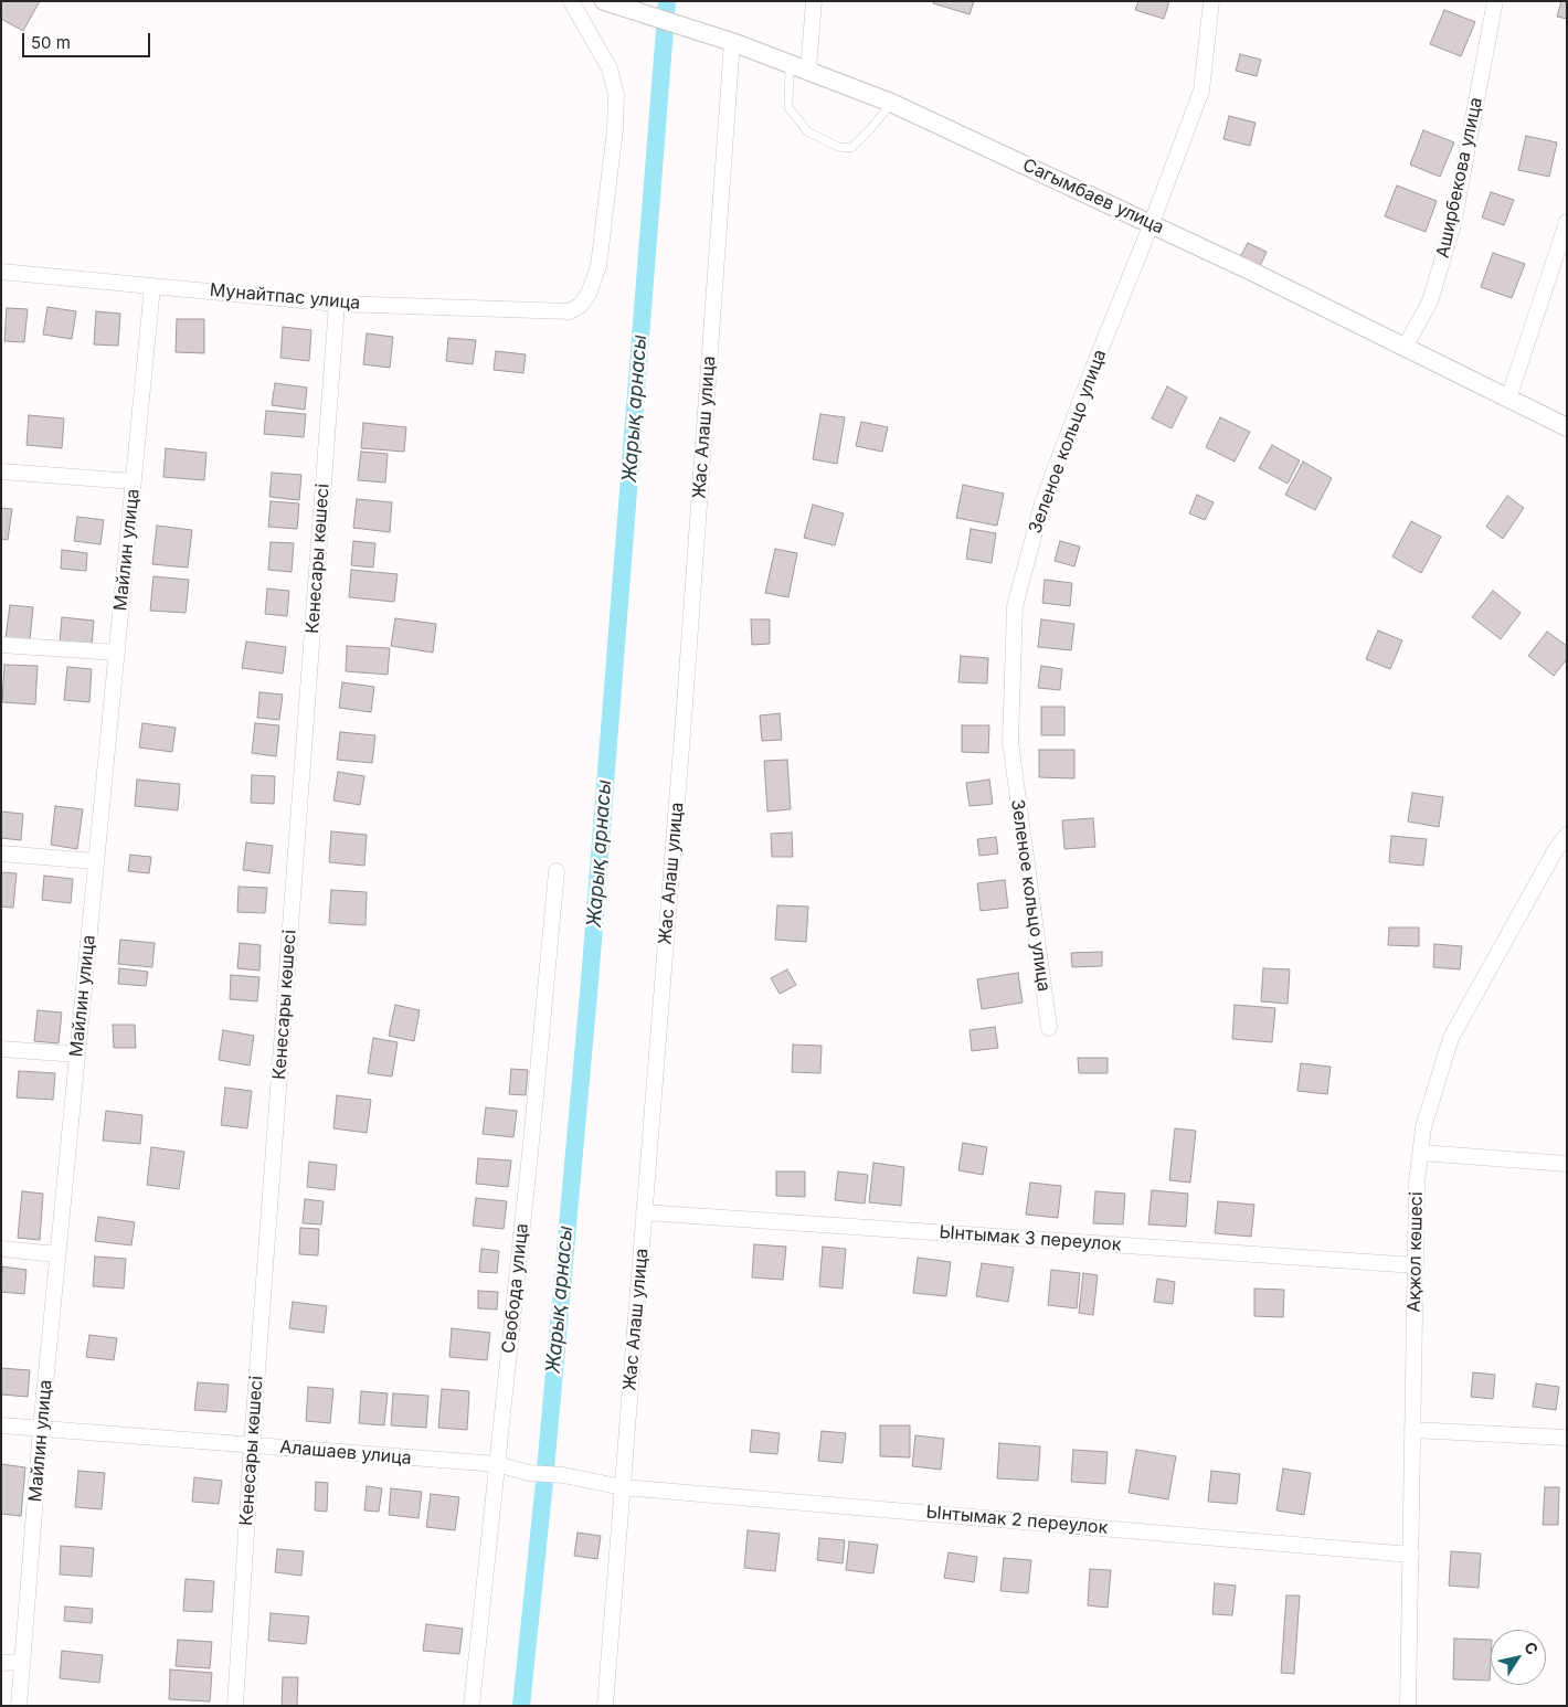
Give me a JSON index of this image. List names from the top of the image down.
{
  "streets": {
    "street": [
      "Аширбекова улица",
      "Сагымбаев улица",
      "Мунайтпас улица",
      "Жас Алаш улица",
      "Зеленое кольцо улица",
      "Майлин улица",
      "Кенесары көшесі",
      "Ынтымак 3 переулок",
      "Ақжол көшесі",
      "Свобода улица",
      "Алашаев улица",
      "Ынтымак 2 переулок"
    ]
  },
  "crossings": [
    ["Аширбекова улица", "Сагымбаев улица"],
    ["Сагымбаев улица", "Жас Алаш улица"],
    ["Сагымбаев улица", "Зеленое кольцо улица"],
    ["Мунайтпас улица", "Майлин улица"],
    ["Мунайтпас улица", "Кенесары көшесі"],
    ["Жас Алаш улица", "Ынтымак 3 переулок"],
    ["Жас Алаш улица", "Алашаев улица"],
    ["Жас Алаш улица", "Ынтымак 2 переулок"],
    ["Майлин улица", "Алашаев улица"],
    ["Кенесары көшесі", "Алашаев улица"],
    ["Ынтымак 3 переулок", "Ақжол көшесі"],
    ["Ақжол көшесі", "Ынтымак 2 переулок"],
    ["Свобода улица", "Алашаев улица"],
    ["Алашаев улица", "Ынтымак 2 переулок"]
  ],
  "water": ["Жарық арнасы"],
  "scale_bar": "50 m",
  "north": "top right"
}
